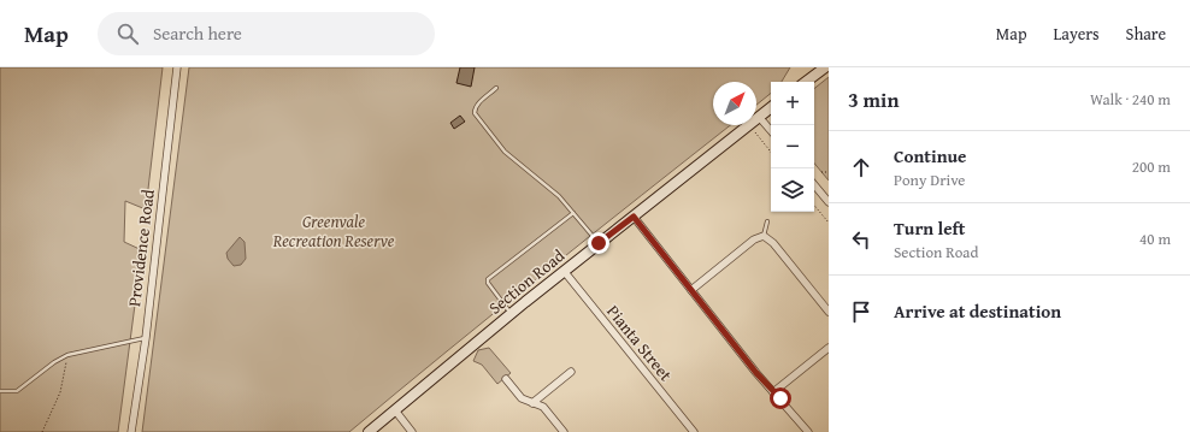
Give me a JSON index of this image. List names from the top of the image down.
{
  "streets": {
    "street": ["Providence Road", "Section Road", "Pianta Street"]
  },
  "crossings": [
    ["Section Road", "Pianta Street"]
  ],
  "parks": ["Greenvale Recreation Reserve"],
  "north": "top right",
  "page": {
    "header": "Map",
    "search": "Search here",
    "nav": ["Map", "Layers", "Share"],
    "heading": ["3 min", "Walk · 240 m"],
    "map_buttons": ["+", "−"],
    "list": [
      ["Continue", "Pony Drive", "200 m"],
      ["Turn left", "Section Road", "40 m"],
      "Arrive at destination"
    ]
  }
}
